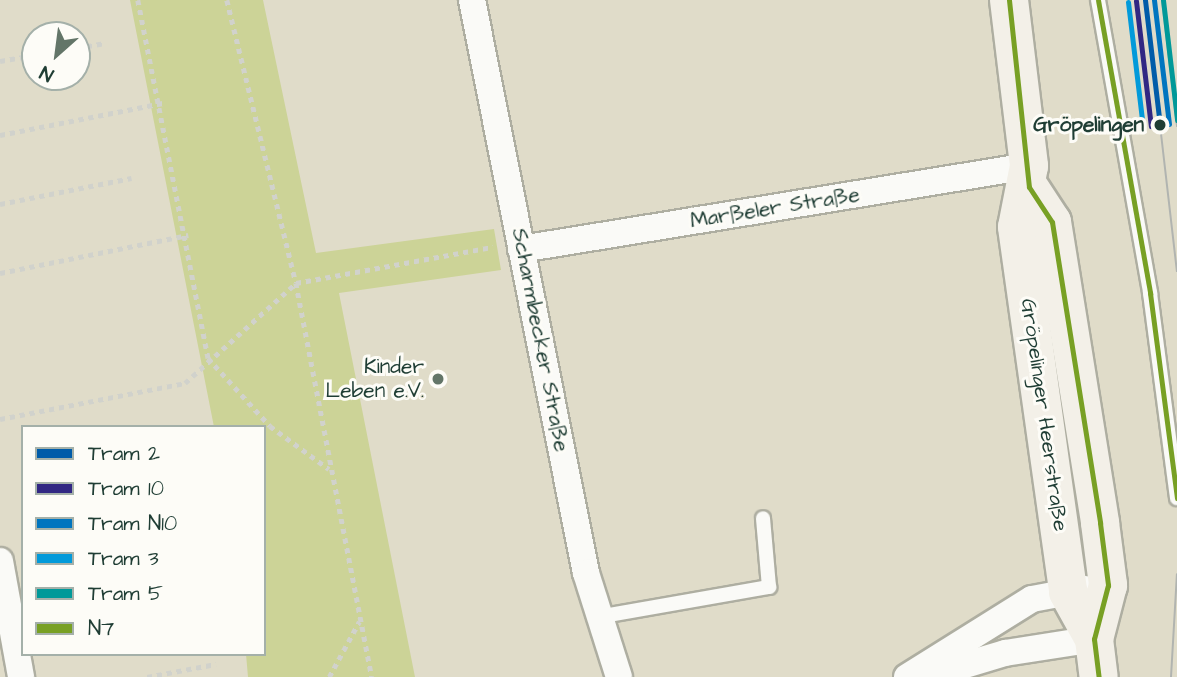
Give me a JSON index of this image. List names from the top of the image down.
{
  "streets": {
    "main road": ["Gröpelinger Heerstraße"],
    "street": ["Marßeler Straße", "Scharmbecker Straße"]
  },
  "crossings": [
    ["Marßeler Straße", "Scharmbecker Straße"],
    ["Marßeler Straße", "Gröpelinger Heerstraße"]
  ],
  "places": ["Gröpelingen", "Kinder Leben e.V."],
  "lines": [
    "tram line 2",
    "tram line N10",
    "tram line 5",
    "transit line N7",
    "tram line 10",
    "tram line 3"
  ],
  "legend": [
    "Tram 2",
    "Tram 10",
    "Tram N10",
    "Tram 3",
    "Tram 5",
    "N7"
  ],
  "north": "bottom left"
}
